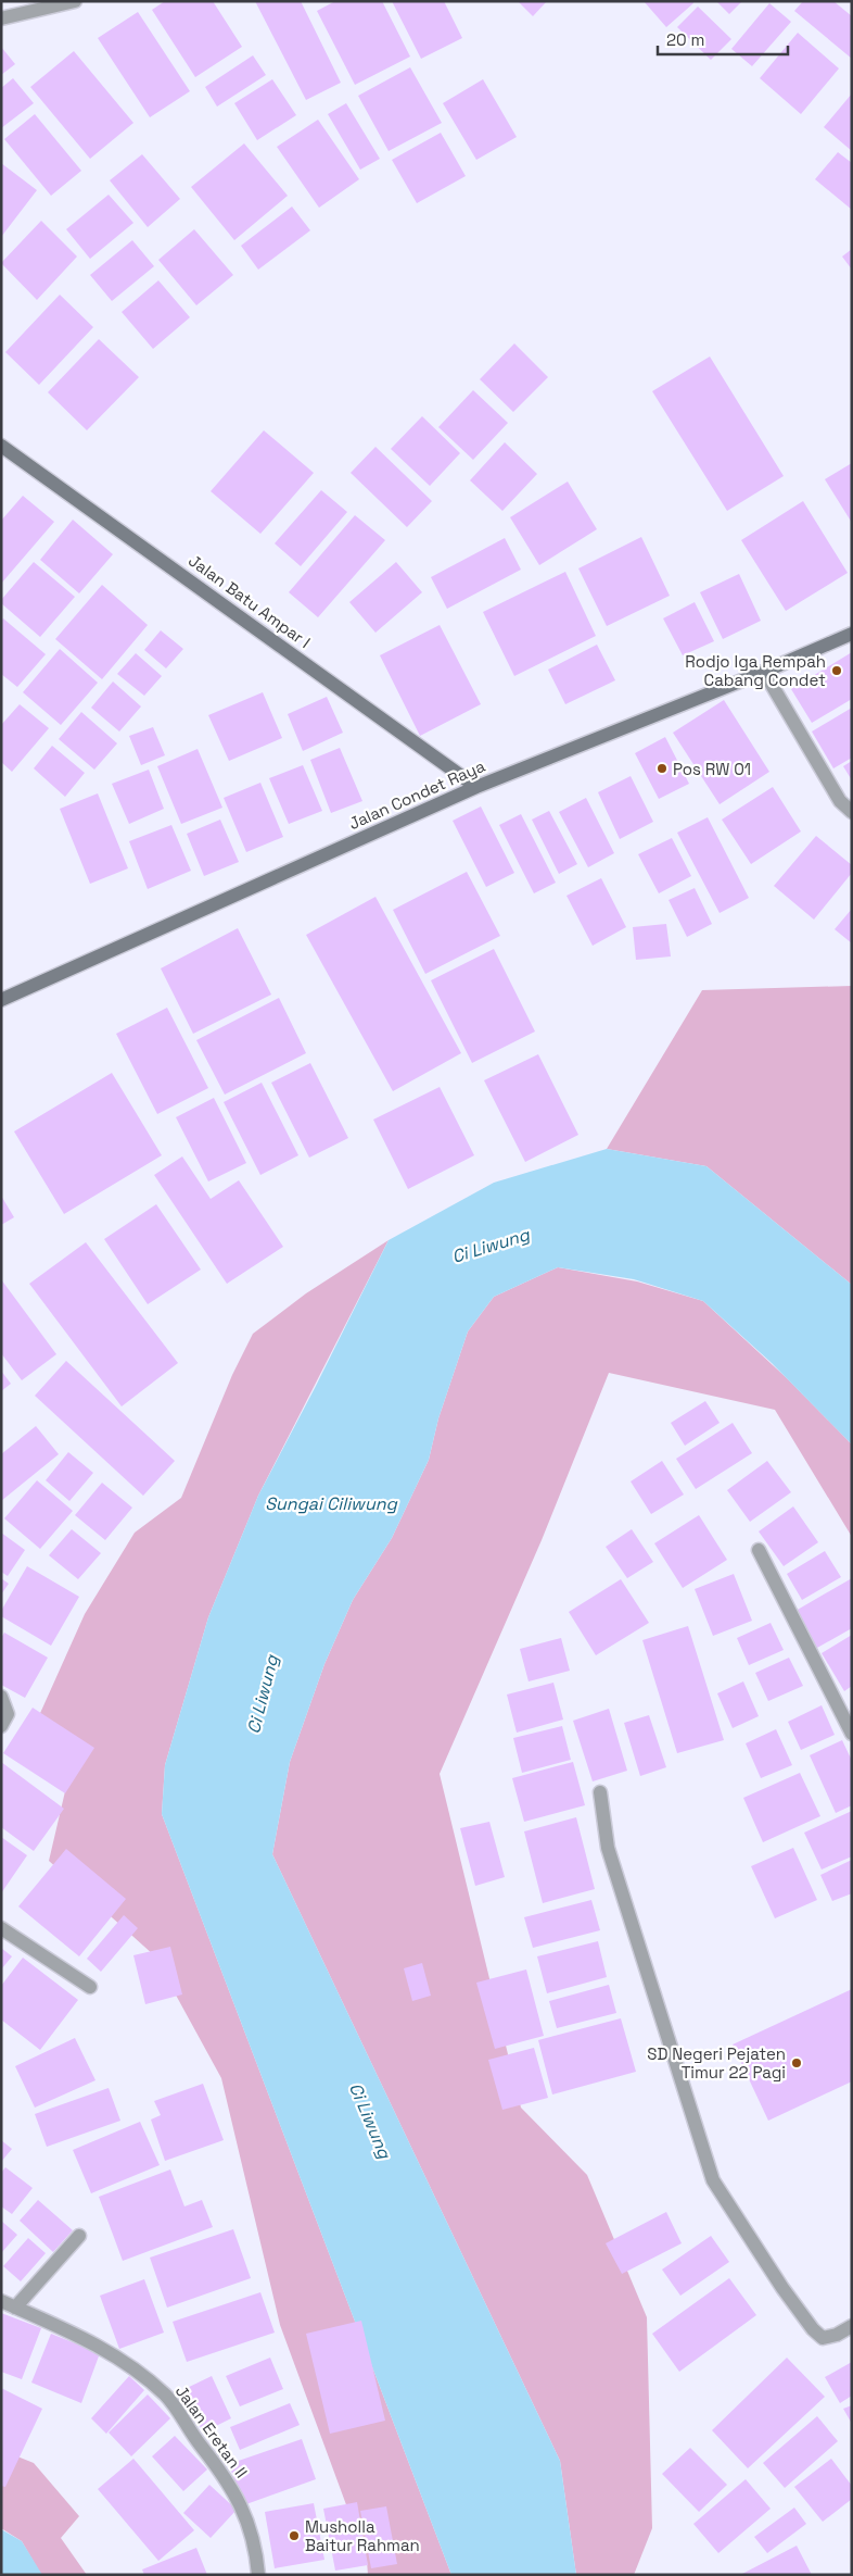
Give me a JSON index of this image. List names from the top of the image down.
{
  "streets": {
    "street": ["Jalan Batu Ampar I", "Jalan Condet Raya", "Jalan Eretan II"]
  },
  "crossings": [
    ["Jalan Batu Ampar I", "Jalan Condet Raya"]
  ],
  "water": ["Ci Liwung", "Sungai Ciliwung"],
  "places": [
    "Rodjo Iga Rempah Cabang Condet",
    "Pos RW 01",
    "SD Negeri Pejaten Timur 22 Pagi",
    "Musholla Baitur Rahman"
  ],
  "scale_bar": "20 m"
}
